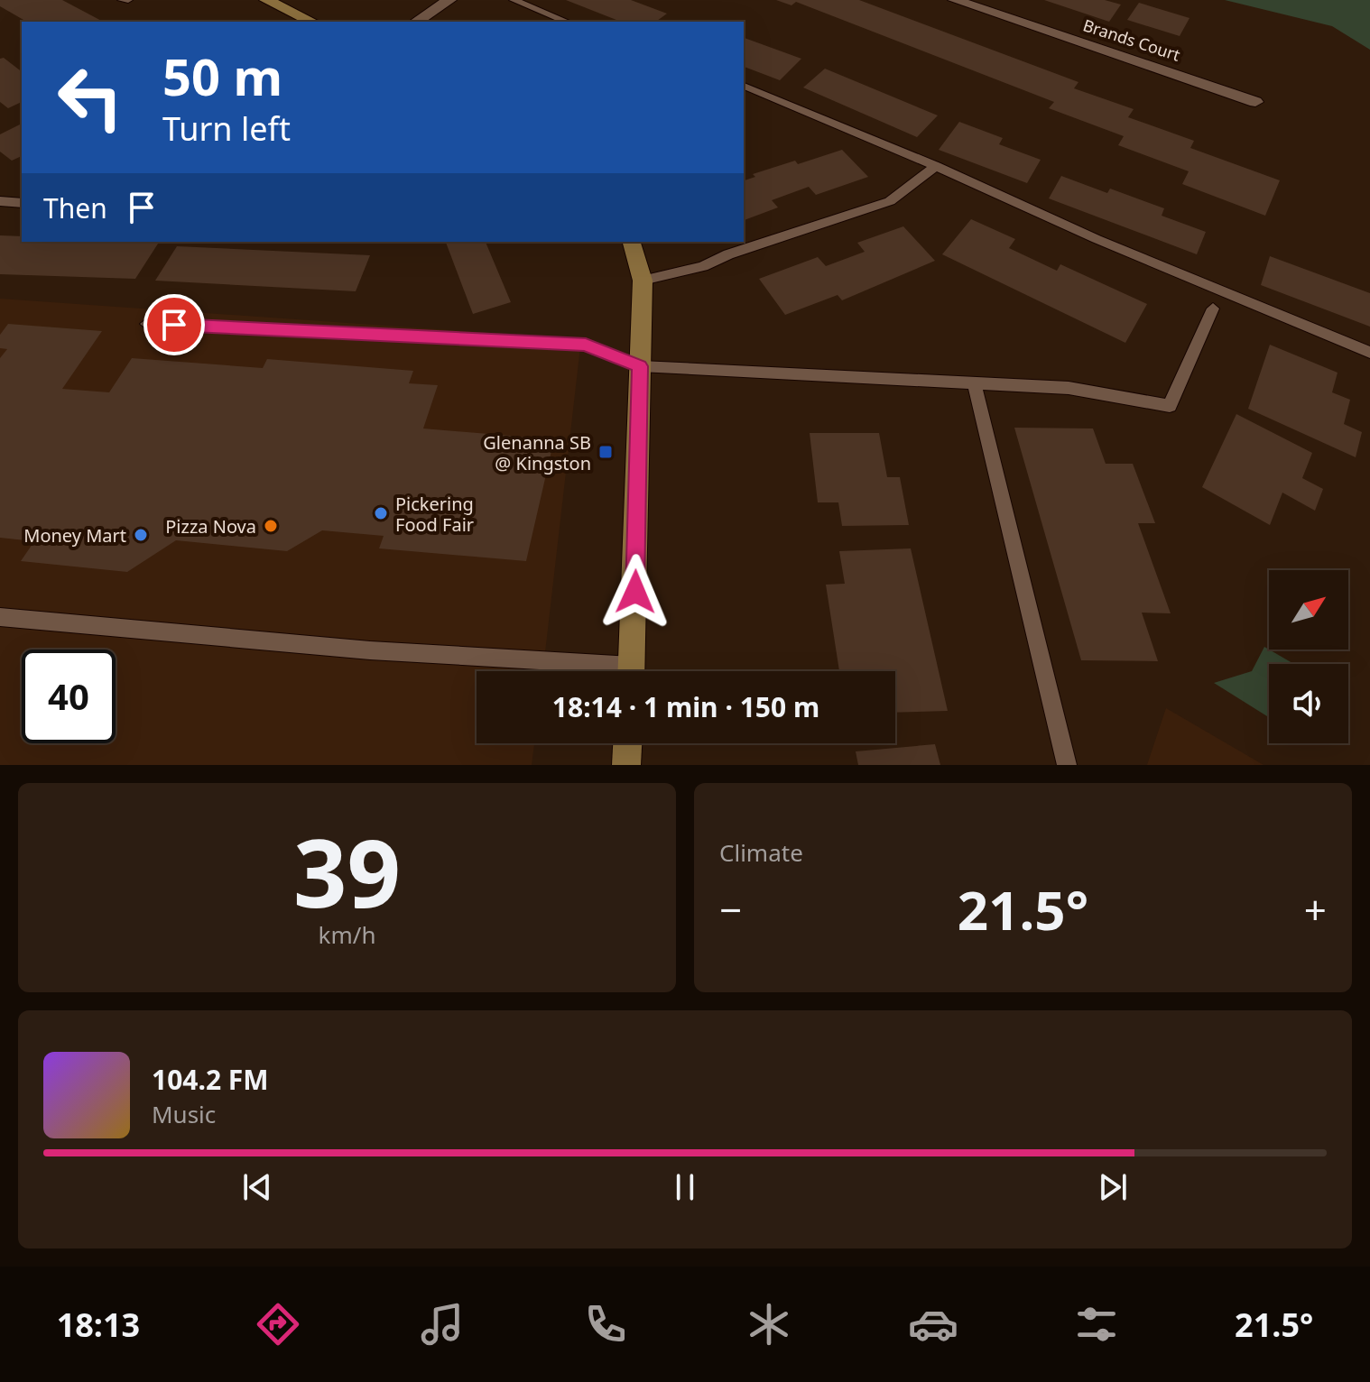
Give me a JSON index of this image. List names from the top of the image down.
{
  "streets": {
    "street": ["Brands Court"]
  },
  "places": {
    "transit": ["Glenanna SB @ Kingston"],
    "other": ["Pickering Food Fair", "Pizza Nova", "Money Mart"]
  },
  "north": "top right",
  "page": {
    "turn": ["50 m", "Turn left"],
    "then": "Then",
    "limit": "40",
    "trip": "18:14 · 1 min · 150 m",
    "tile": [
      ["39", "km/h"],
      "Climate"
    ],
    "heat": ["−", "21.5°", "+"],
    "song": ["104.2 FM", "Music"],
    "tabs": ["18:13", "21.5°"]
  }
}
